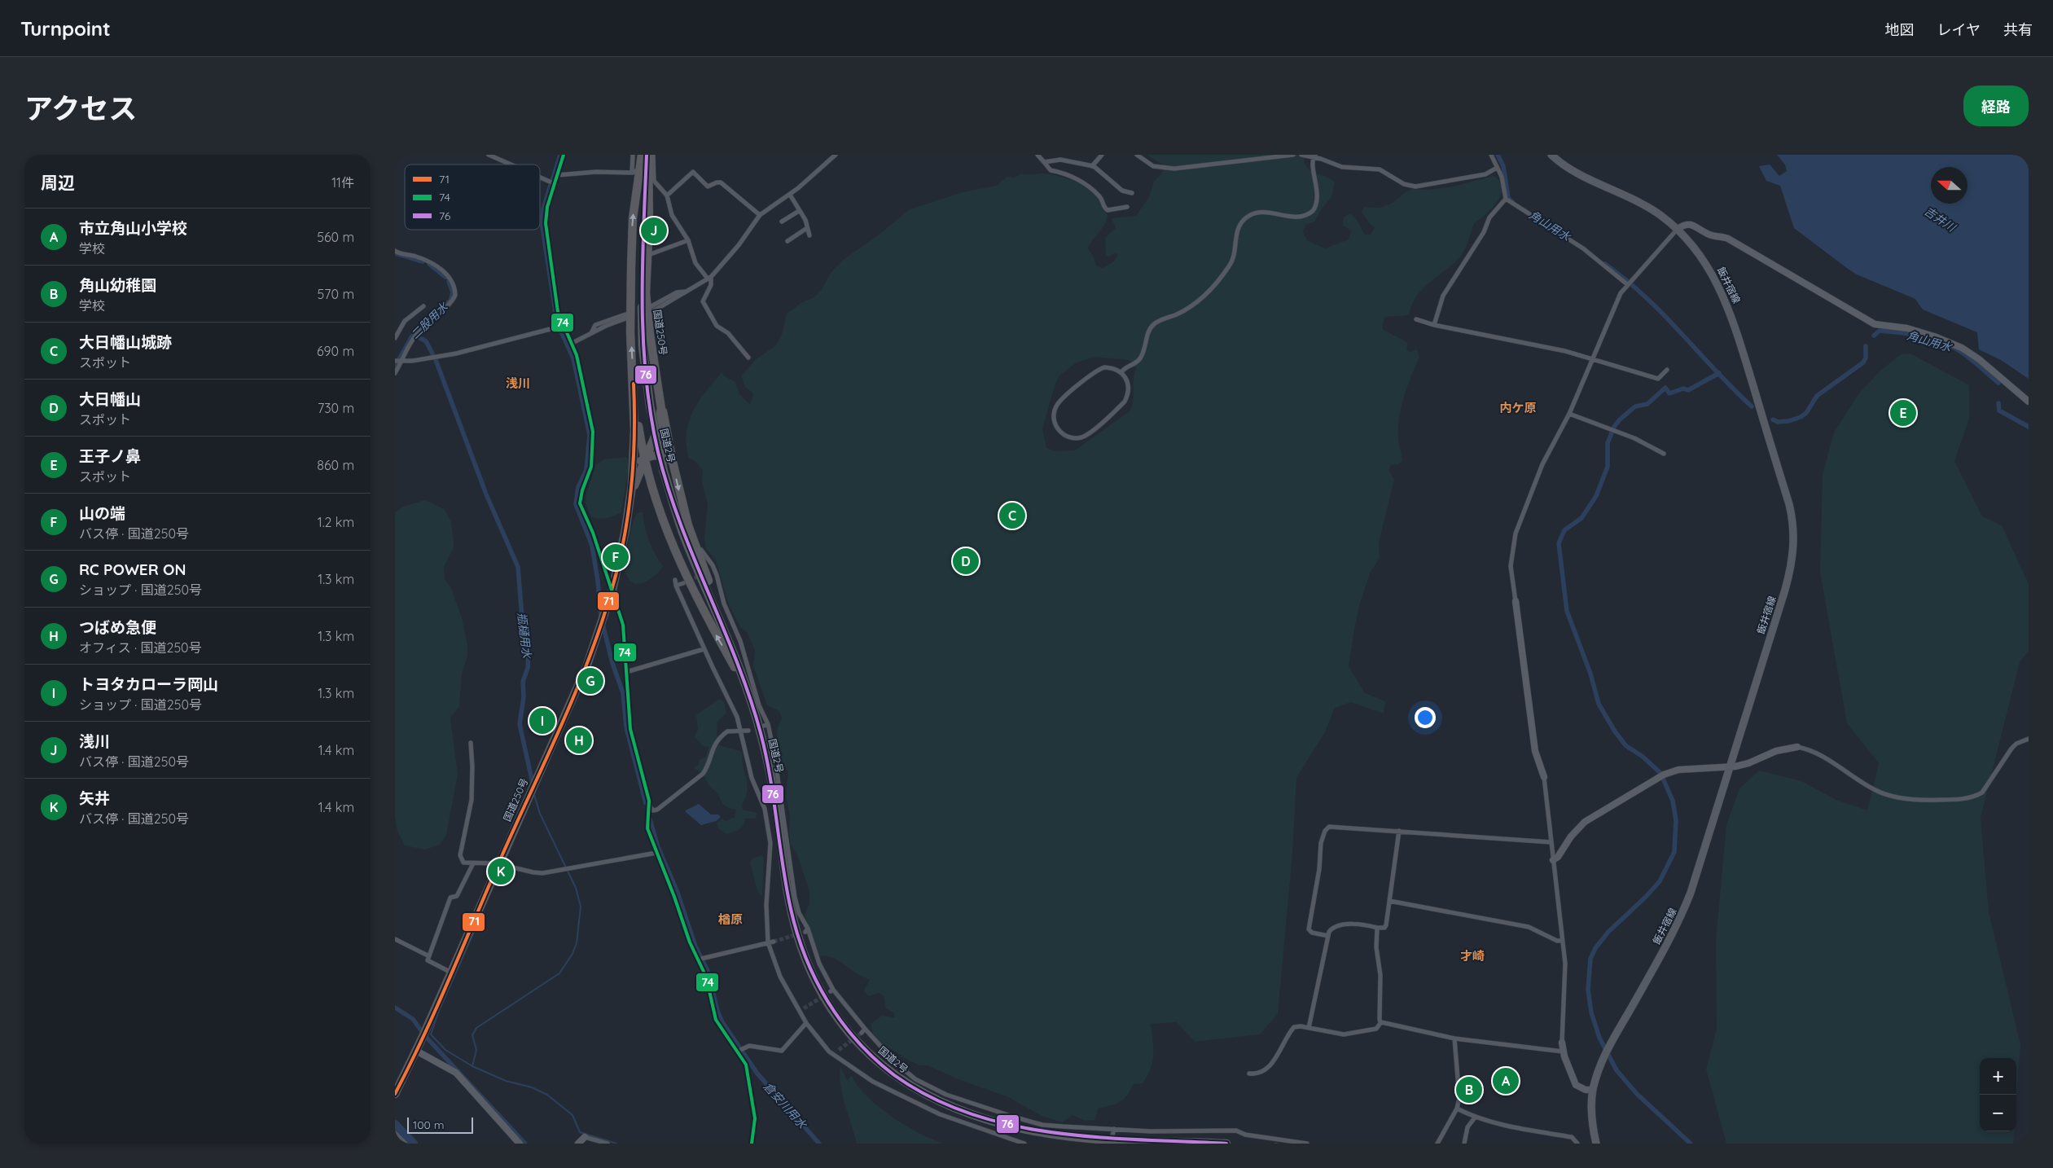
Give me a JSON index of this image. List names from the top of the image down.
{
  "streets": {
    "highway": ["国道250号", "国道2号"],
    "main road": ["飯井宿線"]
  },
  "crossings": [
    ["国道250号", "国道2号"]
  ],
  "districts": [
    "浅川",
    "内ケ原",
    "楢原",
    "才崎"
  ],
  "water": [
    "吉井川",
    "角山用水",
    "二股用水",
    "瓶樋用水",
    "倉安川用水"
  ],
  "lines": ["transit line 74", "transit line 76", "transit line 71"],
  "legend": ["71", "74", "76"],
  "scale_bar": "100 m",
  "north": "left",
  "page": {
    "header": "Turnpoint",
    "nav": ["地図", "レイヤ", "共有"],
    "title": "アクセス",
    "buttons": "経路",
    "heading": ["周辺", "11件"],
    "list": [
      {
        "mark": "A",
        "name": "市立角山小学校",
        "note": "学校",
        "value": "560 m"
      },
      {
        "mark": "B",
        "name": "角山幼稚園",
        "note": "学校",
        "value": "570 m"
      },
      {
        "mark": "C",
        "name": "大日幡山城跡",
        "note": "スポット",
        "value": "690 m"
      },
      {
        "mark": "D",
        "name": "大日幡山",
        "note": "スポット",
        "value": "730 m"
      },
      {
        "mark": "E",
        "name": "王子ノ鼻",
        "note": "スポット",
        "value": "860 m"
      },
      {
        "mark": "F",
        "name": "山の端",
        "note": "バス停 · 国道250号",
        "value": "1.2 km"
      },
      {
        "mark": "G",
        "name": "RC POWER ON",
        "note": "ショップ · 国道250号",
        "value": "1.3 km"
      },
      {
        "mark": "H",
        "name": "つばめ急便",
        "note": "オフィス · 国道250号",
        "value": "1.3 km"
      },
      {
        "mark": "I",
        "name": "トヨタカローラ岡山",
        "note": "ショップ · 国道250号",
        "value": "1.3 km"
      },
      {
        "mark": "J",
        "name": "浅川",
        "note": "バス停 · 国道250号",
        "value": "1.4 km"
      },
      {
        "mark": "K",
        "name": "矢井",
        "note": "バス停 · 国道250号",
        "value": "1.4 km"
      }
    ],
    "pins": [
      "J",
      "E",
      "C",
      "F",
      "D",
      "G",
      "I",
      "H",
      "K",
      "A",
      "B"
    ],
    "map_buttons": ["+", "−"],
    "scale": "100 m"
  }
}
